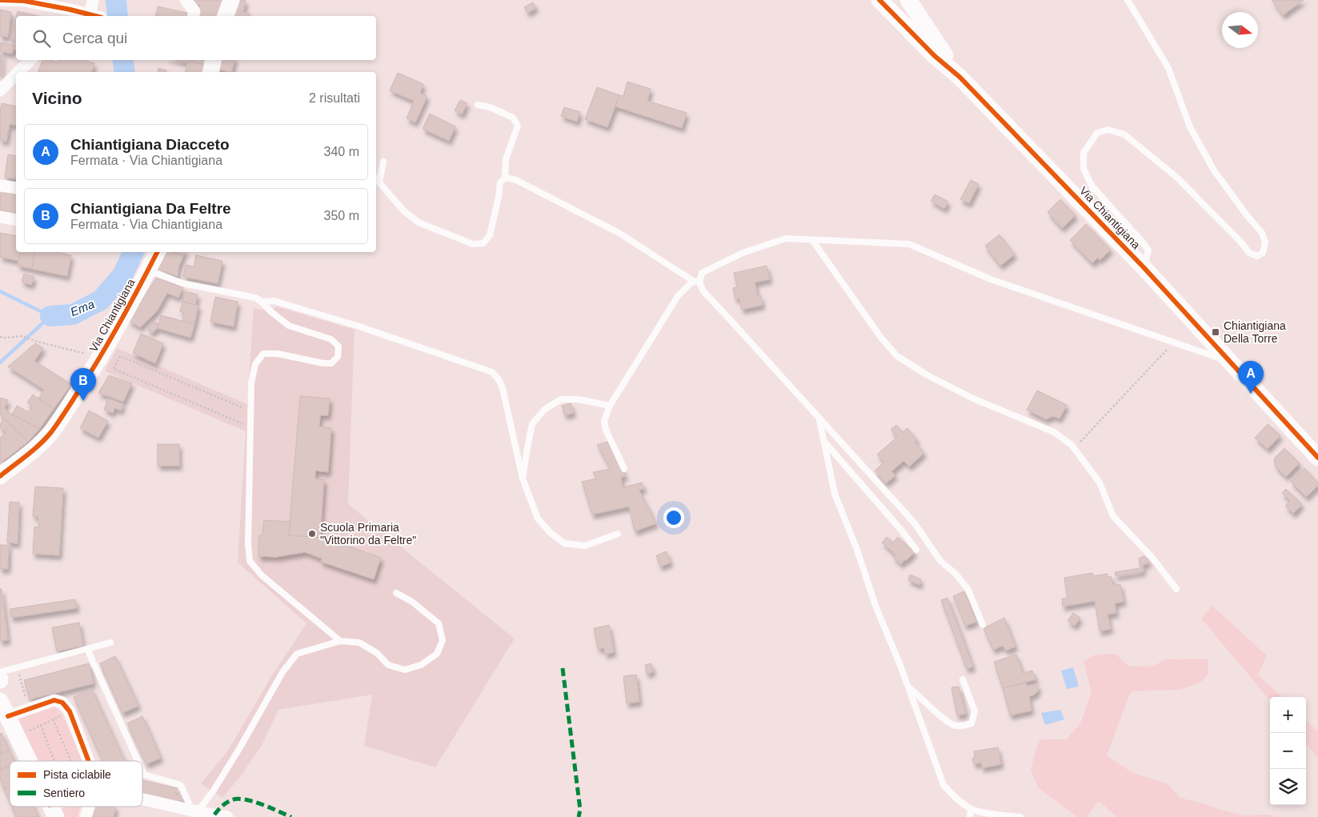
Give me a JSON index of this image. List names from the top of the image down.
{
  "streets": {
    "street": ["Via Chiantigiana"]
  },
  "water": ["Ema"],
  "places": {
    "transit": ["Chiantigiana Della Torre"],
    "other": ["Scuola Primaria \"Vittorino da Feltre\""]
  },
  "legend": ["Pista ciclabile", "Sentiero"],
  "north": "right",
  "page": {
    "search": "Cerca qui",
    "heading": ["Vicino", "2 risultati"],
    "list": [
      {
        "mark": "A",
        "name": "Chiantigiana Diacceto",
        "note": "Fermata · Via Chiantigiana",
        "value": "340 m"
      },
      {
        "mark": "B",
        "name": "Chiantigiana Da Feltre",
        "note": "Fermata · Via Chiantigiana",
        "value": "350 m"
      }
    ],
    "pins": ["A", "B"],
    "map_buttons": ["+", "−"]
  }
}
